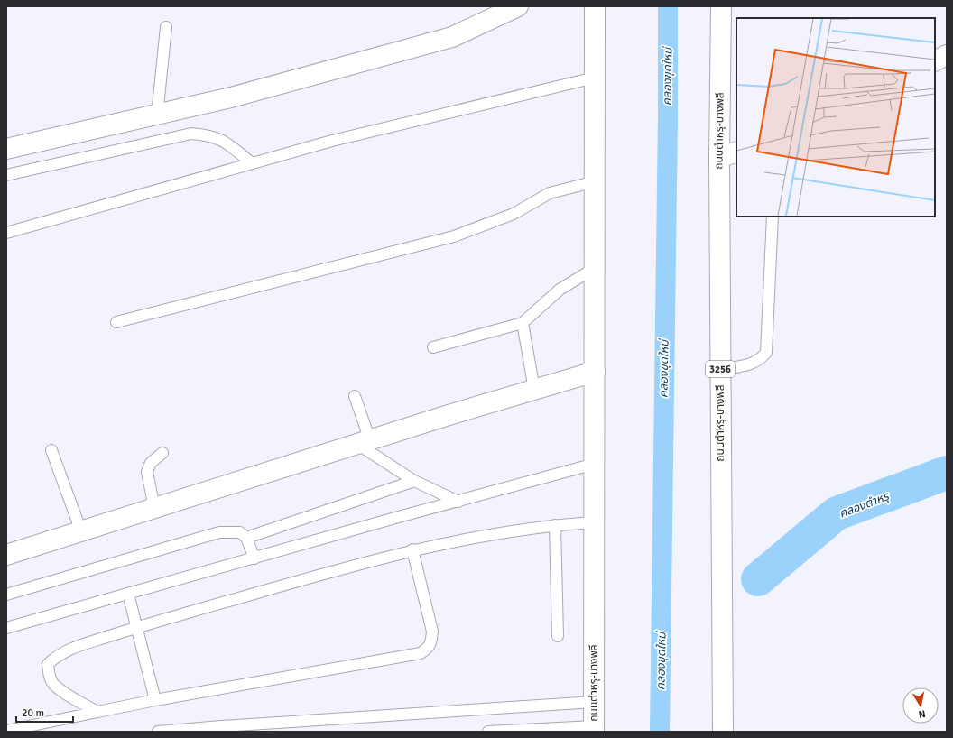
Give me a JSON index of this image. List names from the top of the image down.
{
  "streets": {
    "main road": ["ถนนตำหรุ-บางพลี", "3256"]
  },
  "water": ["คลองขุดใหม่", "คลองตำหรุ"],
  "scale_bar": "20 m",
  "north": "bottom"
}
